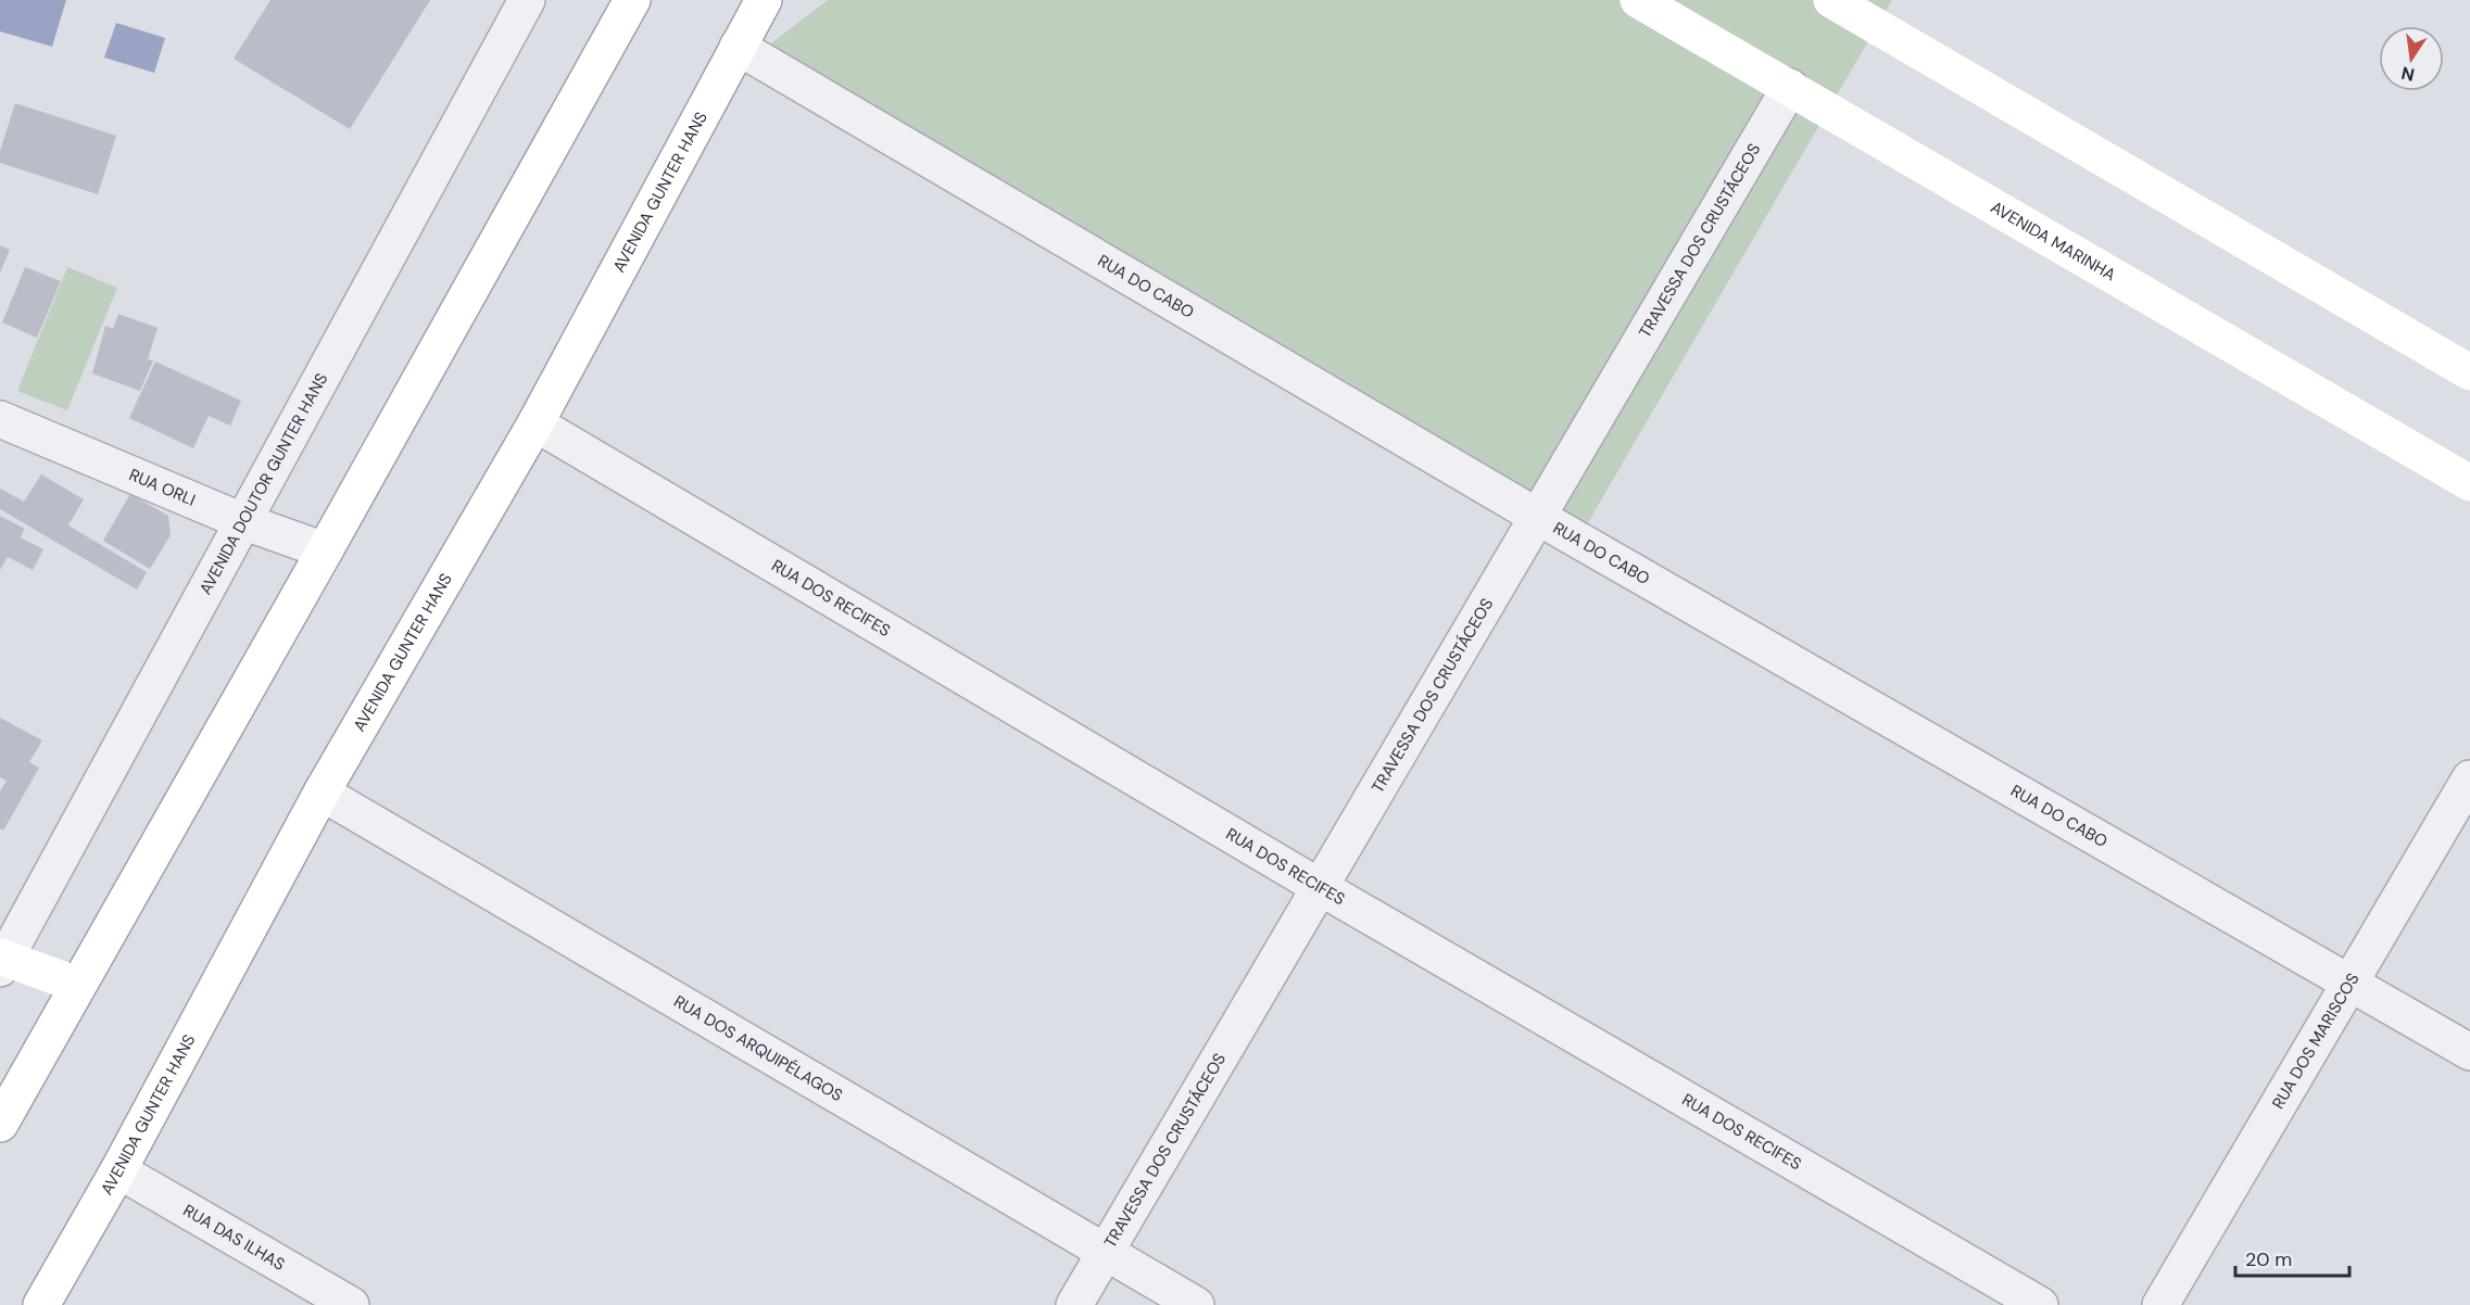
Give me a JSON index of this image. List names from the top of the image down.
{
  "streets": {
    "main road": ["AVENIDA GUNTER HANS", "AVENIDA MARINHA"],
    "street": [
      "TRAVESSA DOS CRUSTÁCEOS",
      "RUA DO CABO",
      "AVENIDA DOUTOR GUNTER HANS",
      "RUA ORLI",
      "RUA DOS RECIFES",
      "RUA DOS MARISCOS",
      "RUA DOS ARQUIPÉLAGOS",
      "RUA DAS ILHAS"
    ]
  },
  "crossings": [
    ["AVENIDA GUNTER HANS", "RUA DO CABO"],
    ["AVENIDA GUNTER HANS", "RUA DOS RECIFES"],
    ["AVENIDA GUNTER HANS", "RUA DOS ARQUIPÉLAGOS"],
    ["AVENIDA GUNTER HANS", "RUA DAS ILHAS"],
    ["TRAVESSA DOS CRUSTÁCEOS", "AVENIDA MARINHA"],
    ["TRAVESSA DOS CRUSTÁCEOS", "RUA DO CABO"],
    ["TRAVESSA DOS CRUSTÁCEOS", "RUA DOS RECIFES"],
    ["TRAVESSA DOS CRUSTÁCEOS", "RUA DOS ARQUIPÉLAGOS"],
    ["RUA DO CABO", "RUA DOS MARISCOS"],
    ["AVENIDA DOUTOR GUNTER HANS", "RUA ORLI"]
  ],
  "scale_bar": "20 m",
  "north": "bottom"
}
